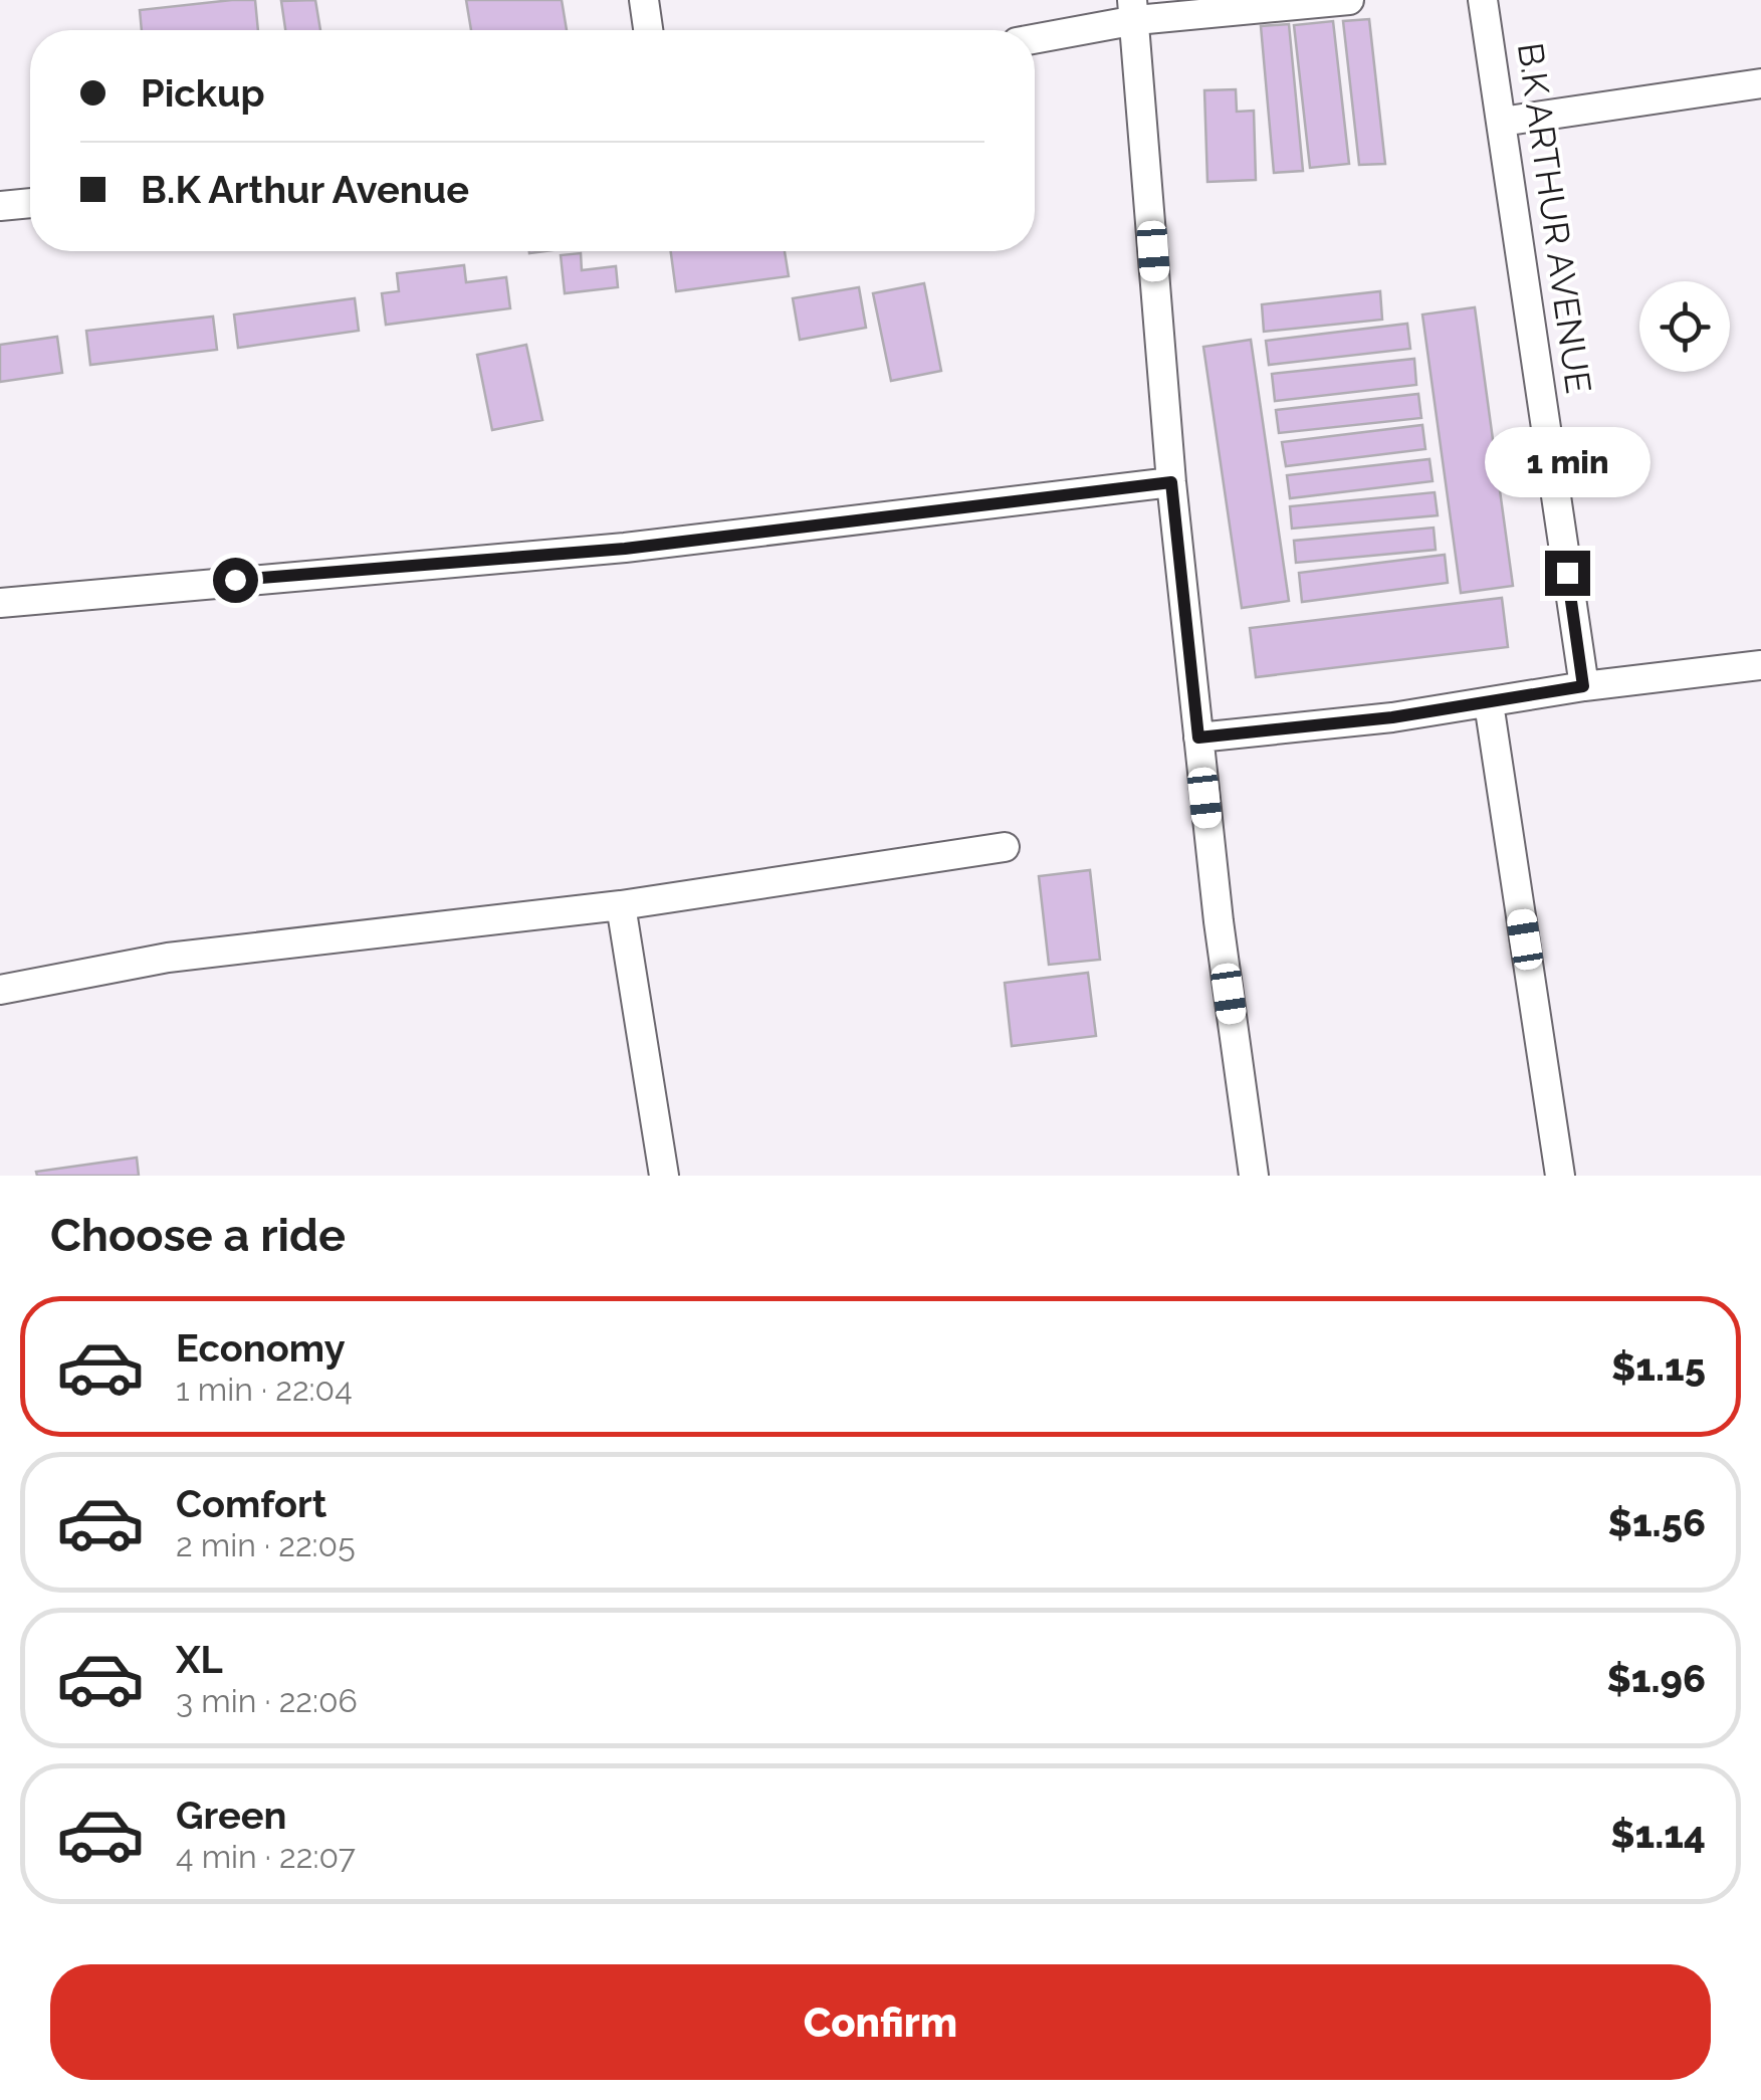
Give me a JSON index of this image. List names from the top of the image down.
{
  "streets": {
    "street": ["B.K ARTHUR AVENUE"]
  },
  "page": {
    "banner": ["Pickup", "B.K Arthur Avenue"],
    "bubble": "1 min",
    "heading": "Choose a ride",
    "list": [
      {
        "name": "Economy",
        "note": "1 min · 22:04",
        "value": "$1.15"
      },
      {
        "name": "Comfort",
        "note": "2 min · 22:05",
        "value": "$1.56"
      },
      {
        "name": "XL",
        "note": "3 min · 22:06",
        "value": "$1.96"
      },
      {
        "name": "Green",
        "note": "4 min · 22:07",
        "value": "$1.14"
      }
    ],
    "buttons": "Confirm"
  }
}
